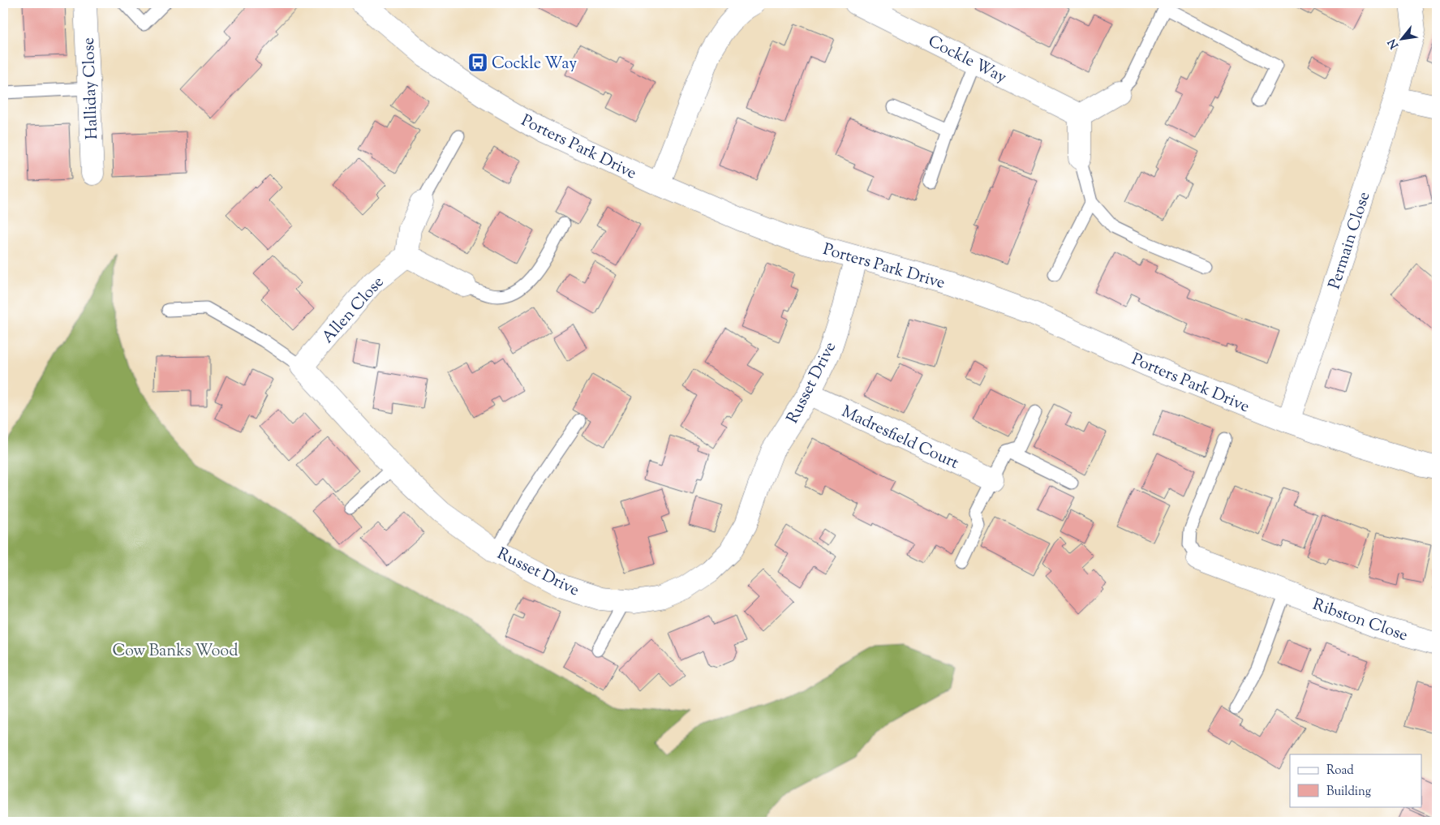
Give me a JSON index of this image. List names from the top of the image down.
{
  "streets": {
    "street": [
      "Cockle Way",
      "Halliday Close",
      "Porters Park Drive",
      "Permain Close",
      "Allen Close",
      "Russet Drive",
      "Madresfield Court",
      "Ribston Close"
    ]
  },
  "crossings": [
    ["Porters Park Drive", "Permain Close"],
    ["Porters Park Drive", "Russet Drive"],
    ["Allen Close", "Russet Drive"],
    ["Russet Drive", "Madresfield Court"]
  ],
  "parks": ["Cow Banks Wood"],
  "places": {
    "bus stop": ["Cockle Way"]
  },
  "legend": ["Road", "Building"],
  "north": "bottom left"
}
